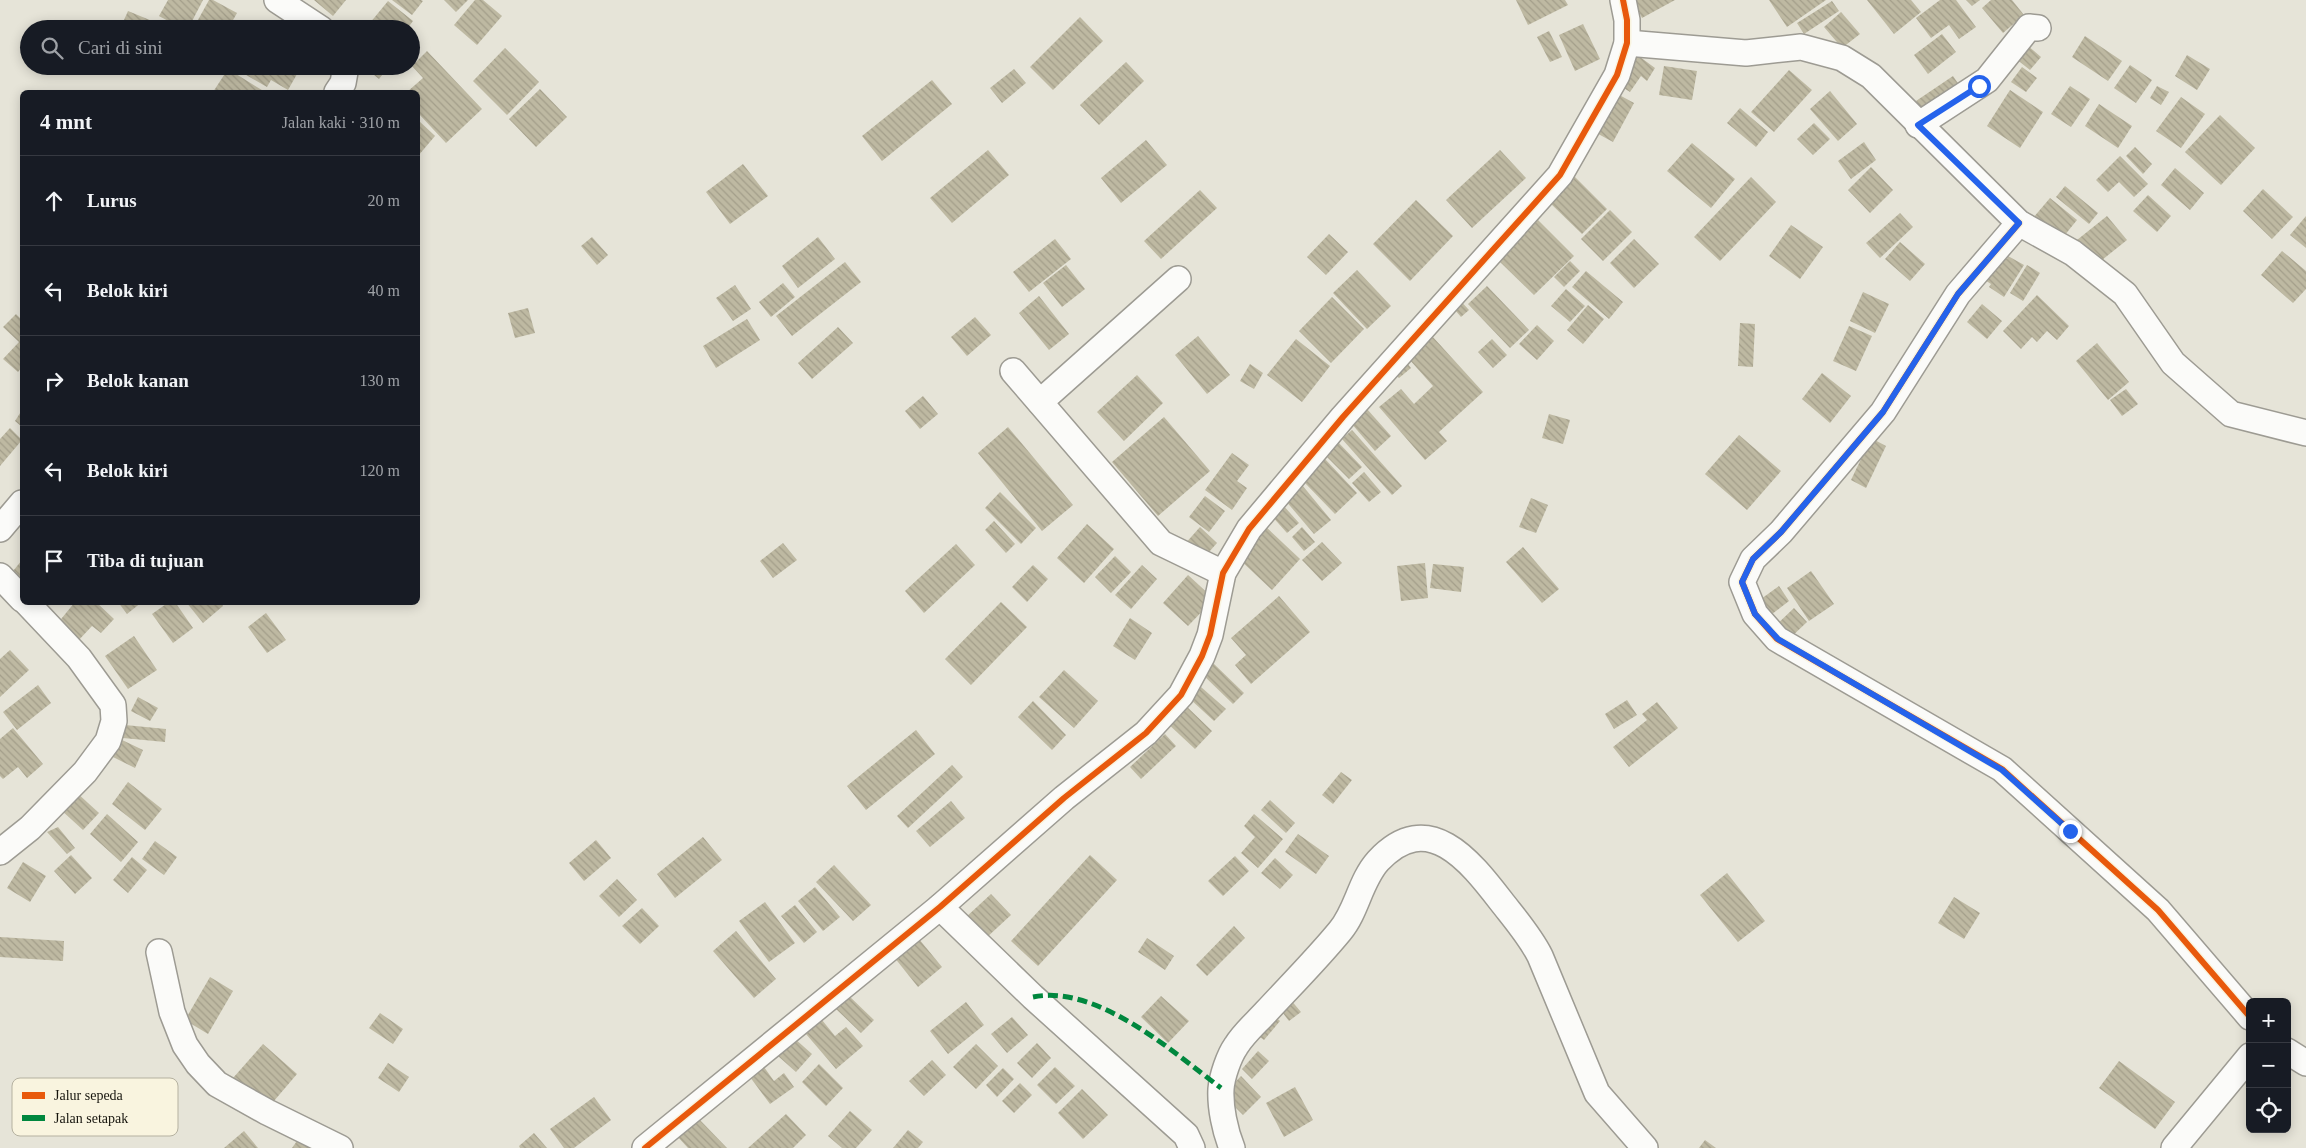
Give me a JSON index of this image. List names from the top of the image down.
{
  "legend": ["Jalur sepeda", "Jalan setapak"],
  "page": {
    "search": "Cari di sini",
    "heading": ["4 mnt", "Jalan kaki · 310 m"],
    "list": [
      ["Lurus", "20 m"],
      ["Belok kiri", "40 m"],
      ["Belok kanan", "130 m"],
      ["Belok kiri", "120 m"],
      "Tiba di tujuan"
    ],
    "map_buttons": ["+", "−"]
  }
}
